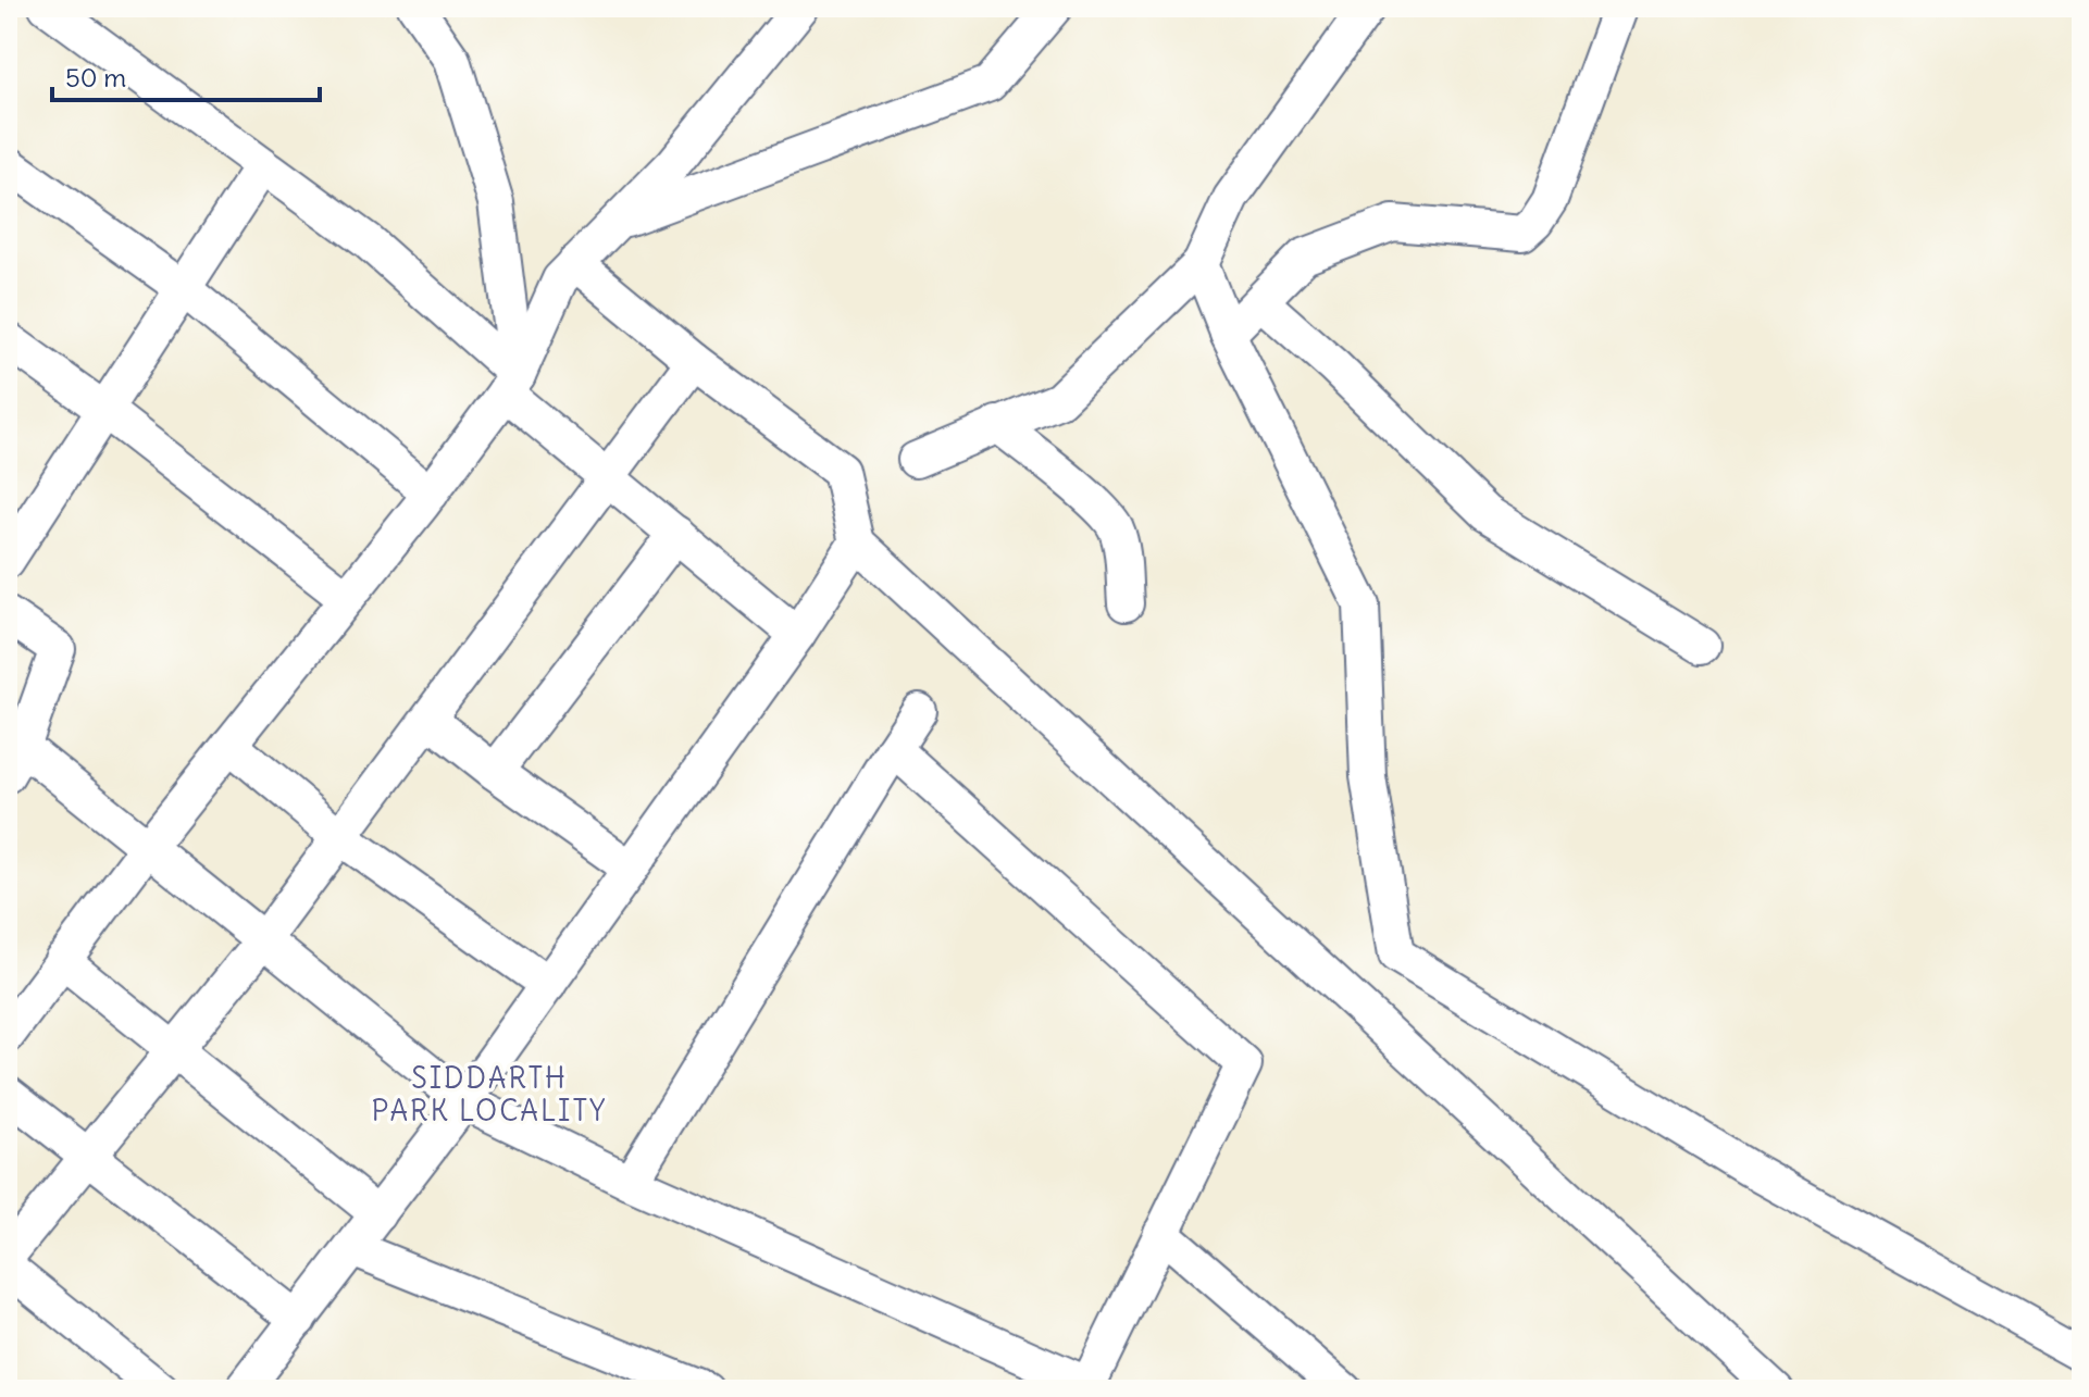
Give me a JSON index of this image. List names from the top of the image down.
{
  "districts": ["SIDDARTH PARK LOCALITY"],
  "scale_bar": "50 m"
}
